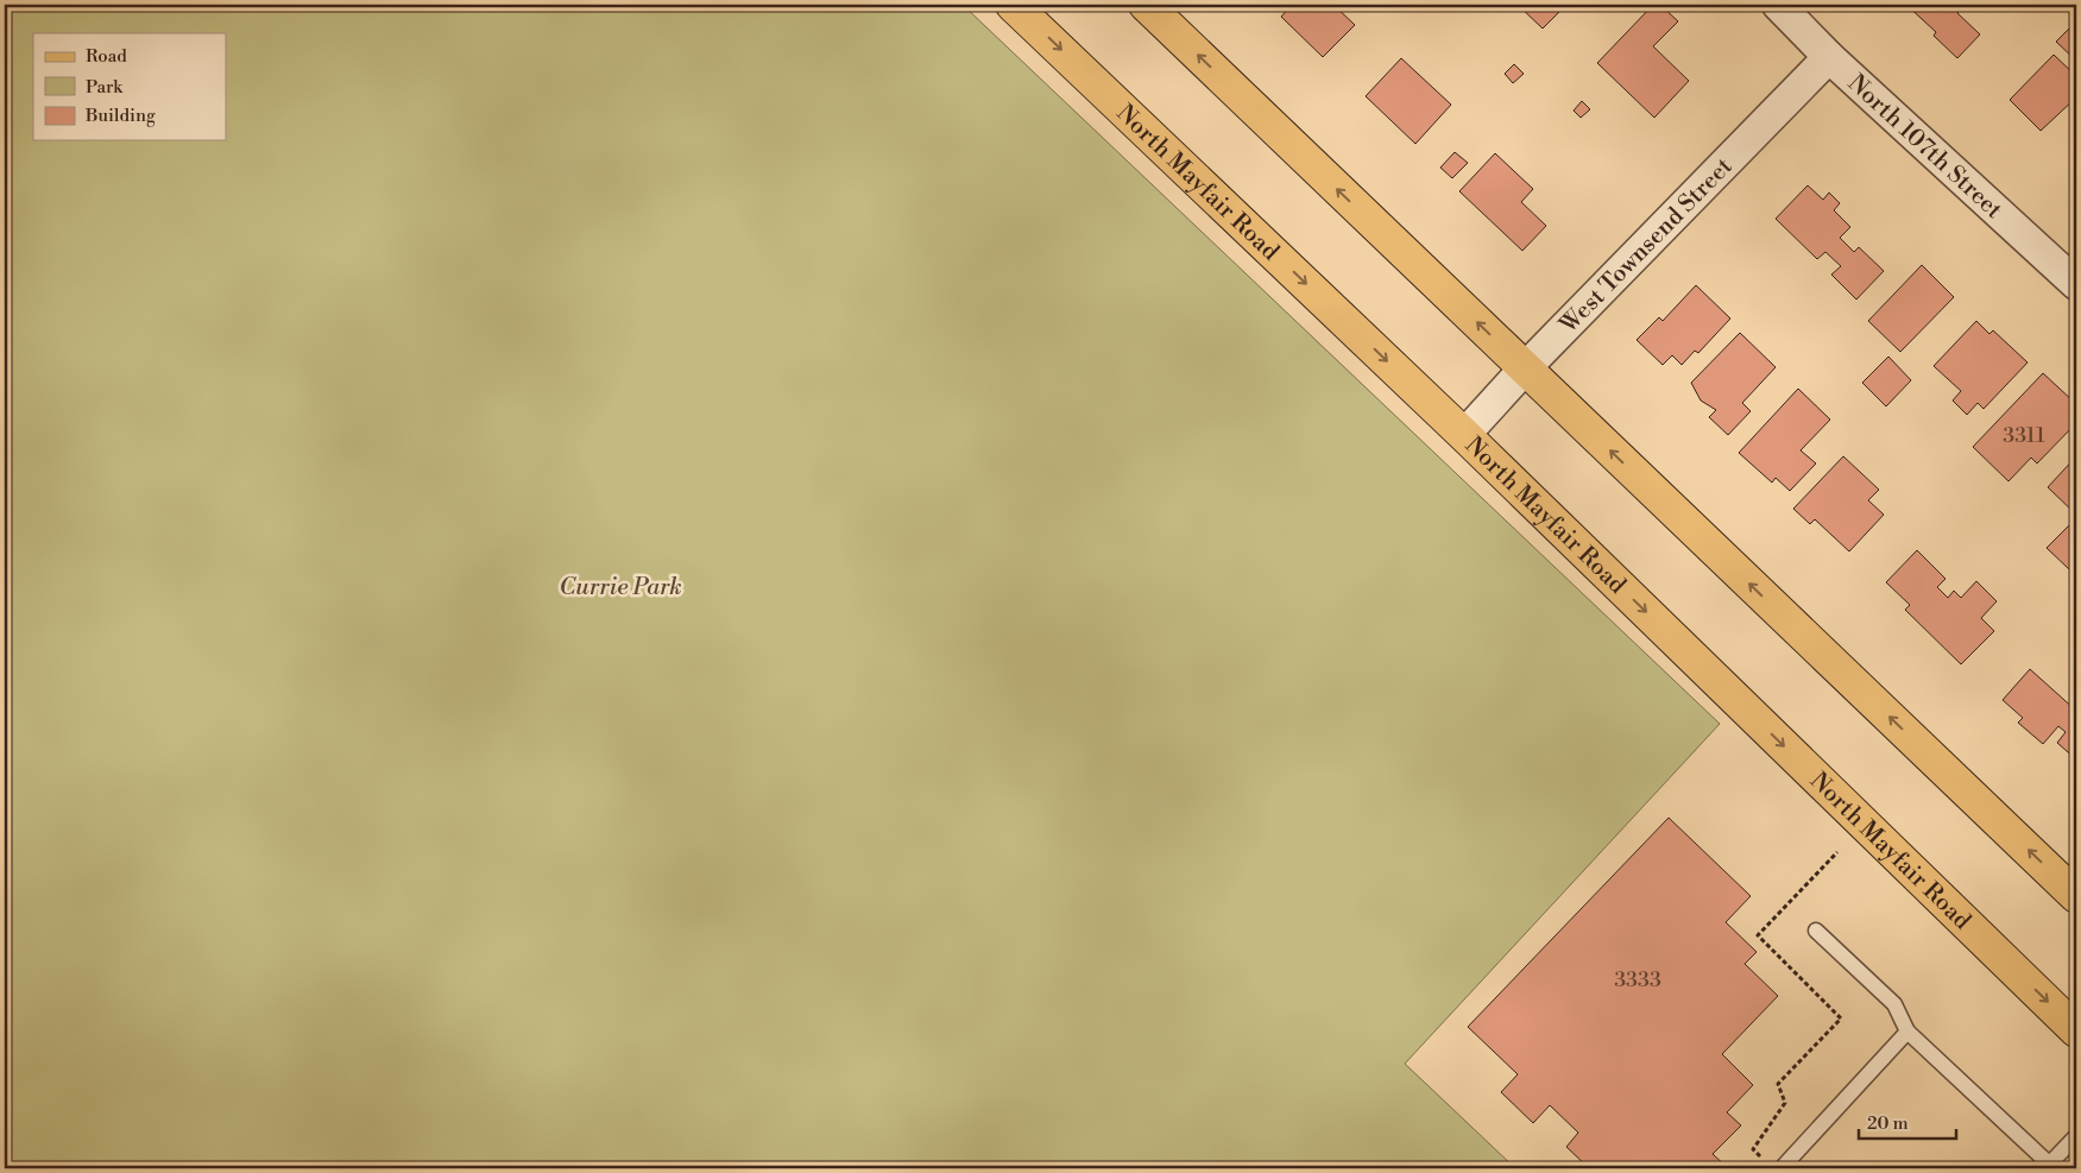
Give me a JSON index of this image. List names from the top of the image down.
{
  "streets": {
    "main road": ["North Mayfair Road"],
    "street": ["North 107th Street", "West Townsend Street"]
  },
  "crossings": [
    ["North 107th Street", "West Townsend Street"],
    ["North Mayfair Road", "West Townsend Street"]
  ],
  "parks": ["Currie Park"],
  "house_numbers": ["3311", "3333"],
  "legend": ["Road", "Park", "Building"],
  "scale_bar": "20 m"
}
